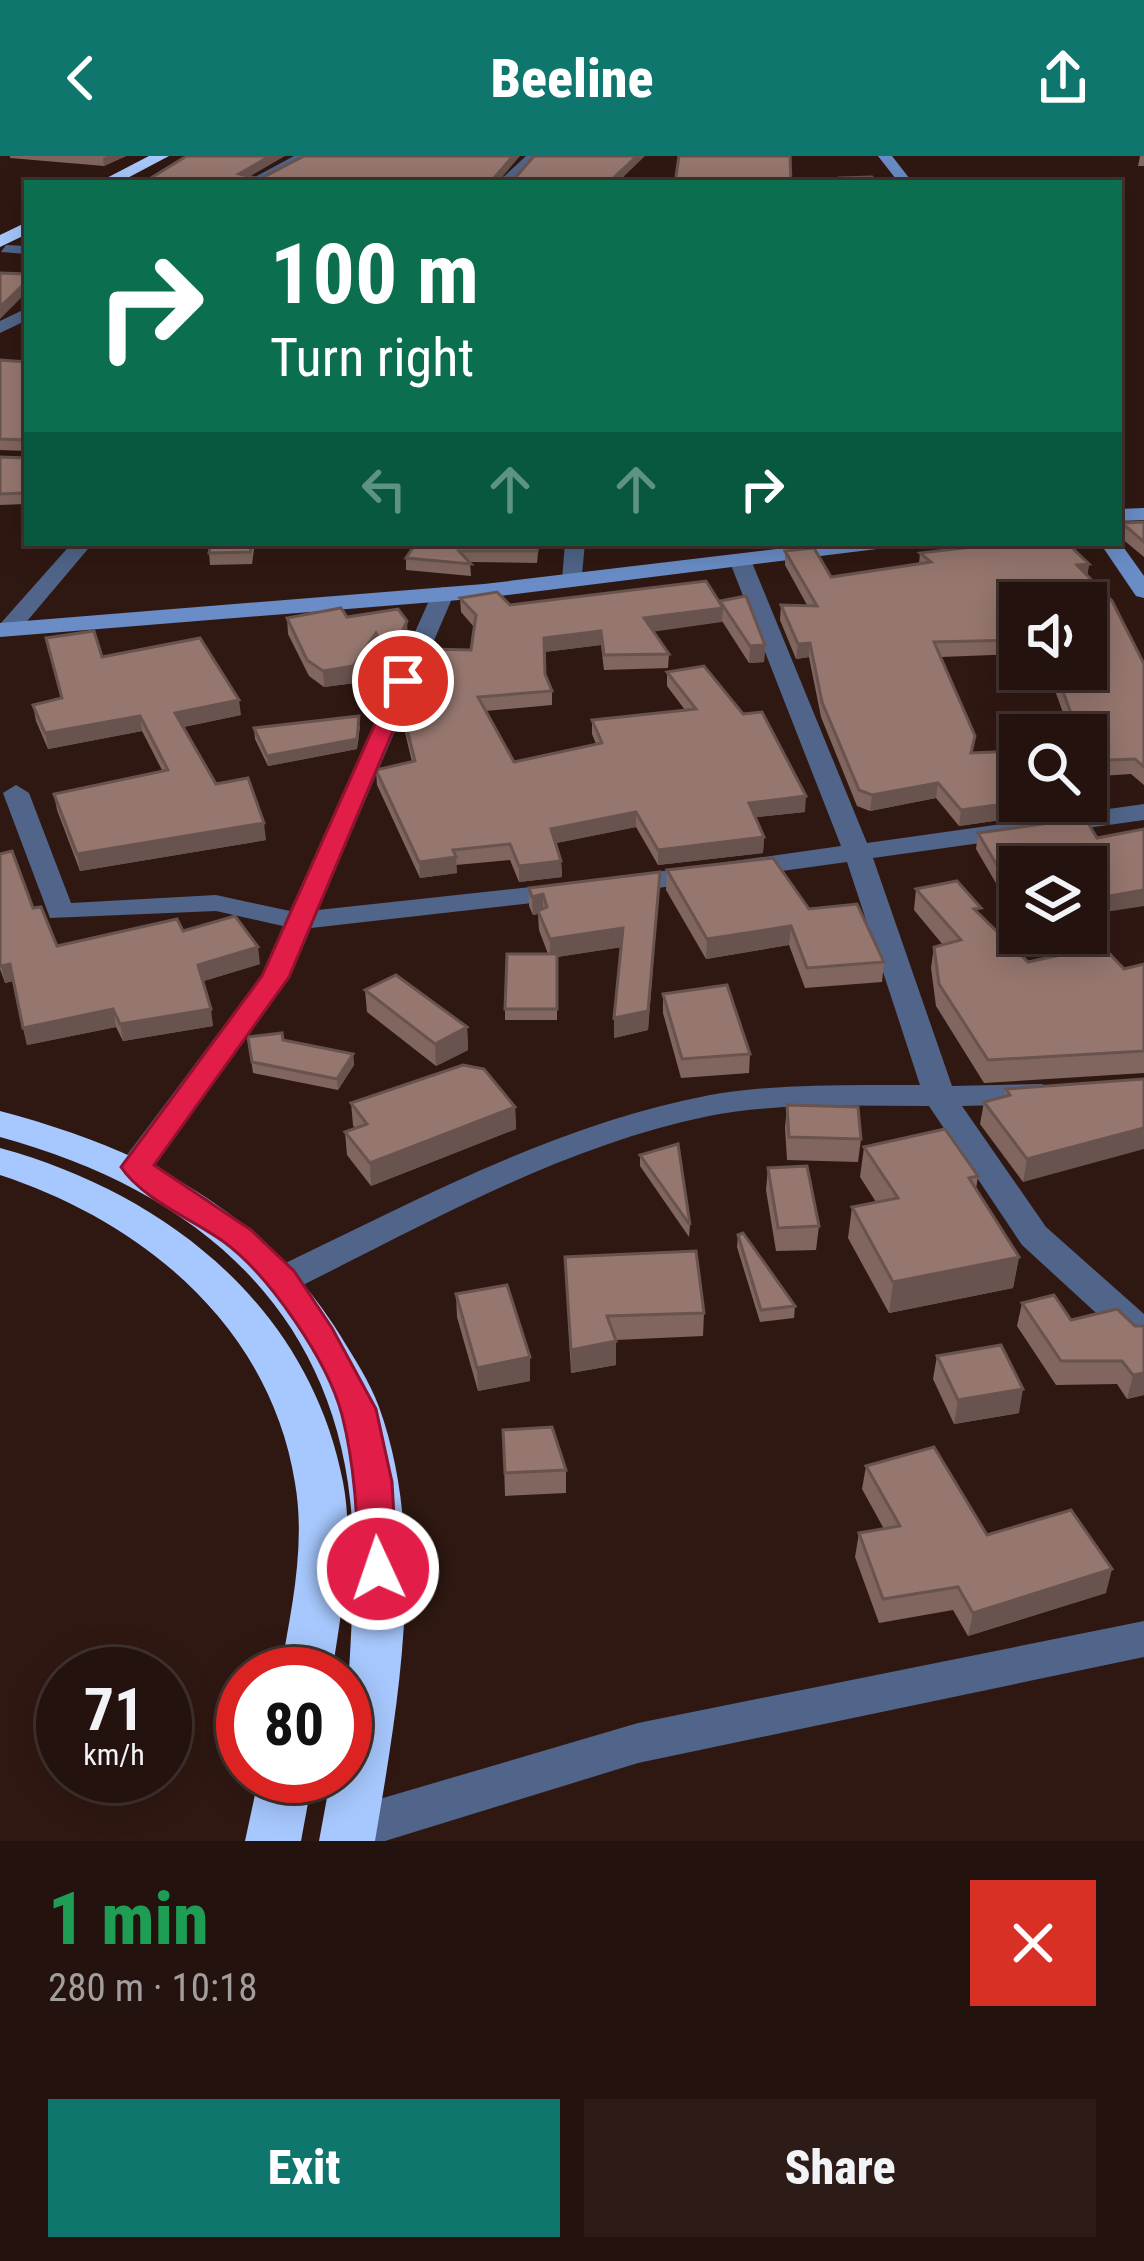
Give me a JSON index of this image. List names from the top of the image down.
{
  "page": {
    "header": "Beeline",
    "turn": ["100 m", "Turn right"],
    "speed": "71 km/h",
    "limit": "80",
    "heading": ["1 min", "280 m · 10:18"],
    "buttons": ["Exit", "Share"]
  }
}
